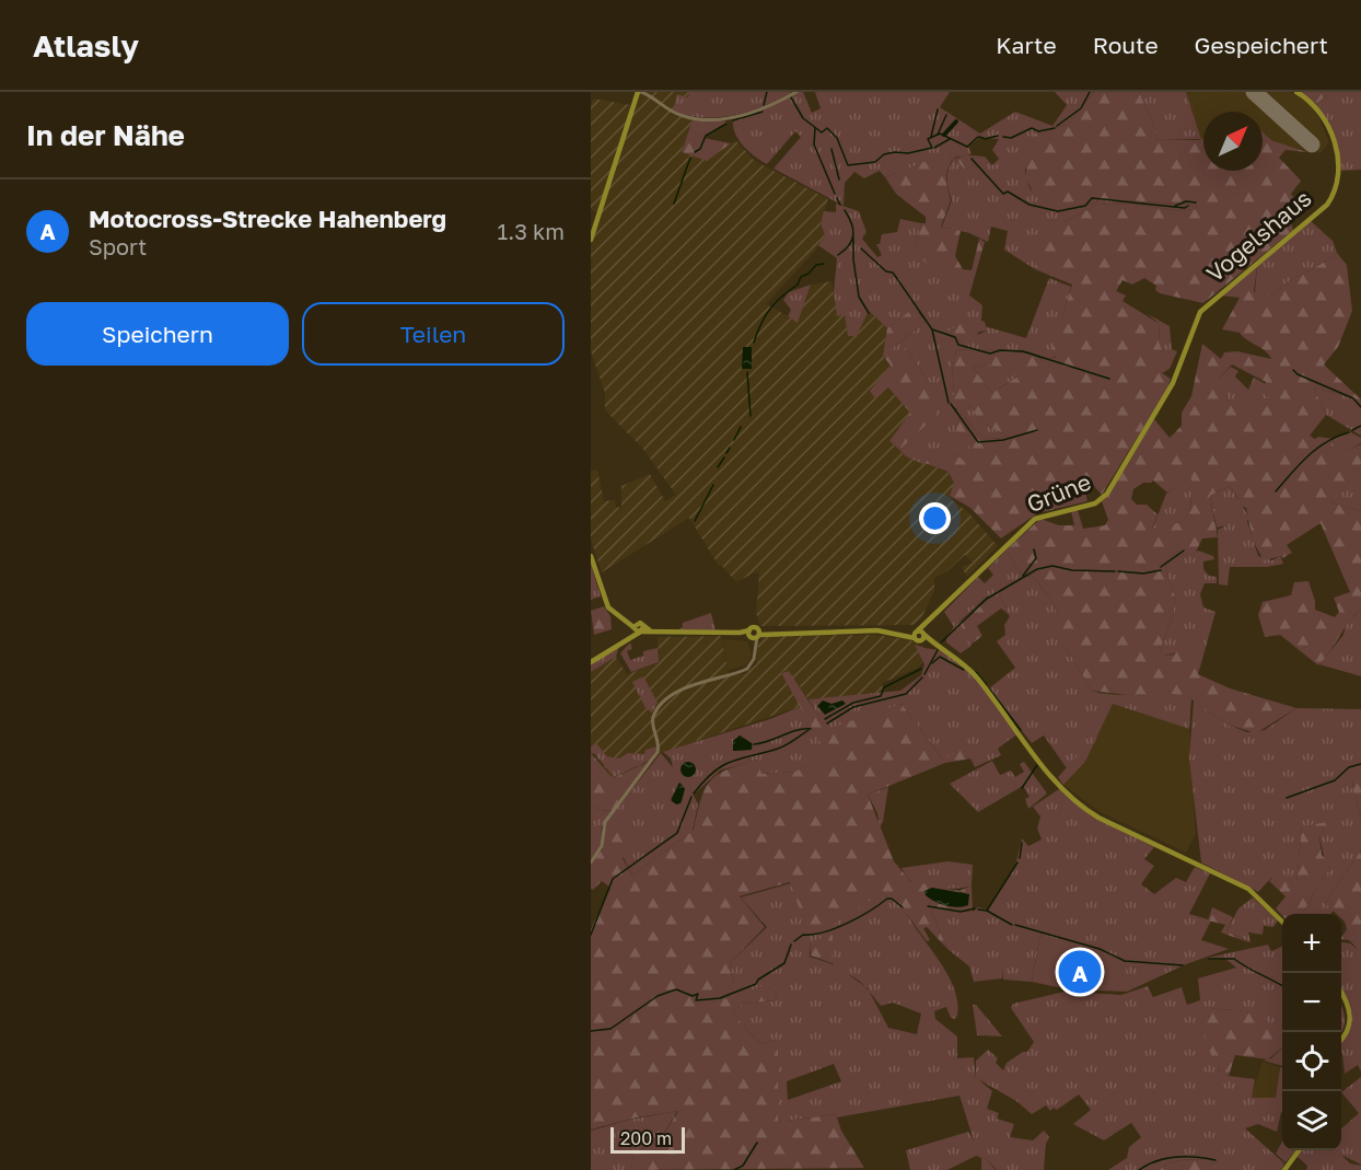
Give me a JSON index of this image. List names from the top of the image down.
{
  "streets": {
    "main road": ["Vogelshaus", "Grüne"]
  },
  "crossings": [
    ["Vogelshaus", "Grüne"]
  ],
  "scale_bar": "200 m",
  "north": "top right",
  "page": {
    "header": "Atlasly",
    "nav": ["Karte", "Route", "Gespeichert"],
    "heading": "In der Nähe",
    "list": [
      {
        "mark": "A",
        "name": "Motocross-Strecke Hahenberg",
        "note": "Sport",
        "value": "1.3 km"
      }
    ],
    "buttons": ["Speichern", "Teilen"],
    "map_buttons": ["+", "−"],
    "pins": "A",
    "scale": "200 m"
  }
}
